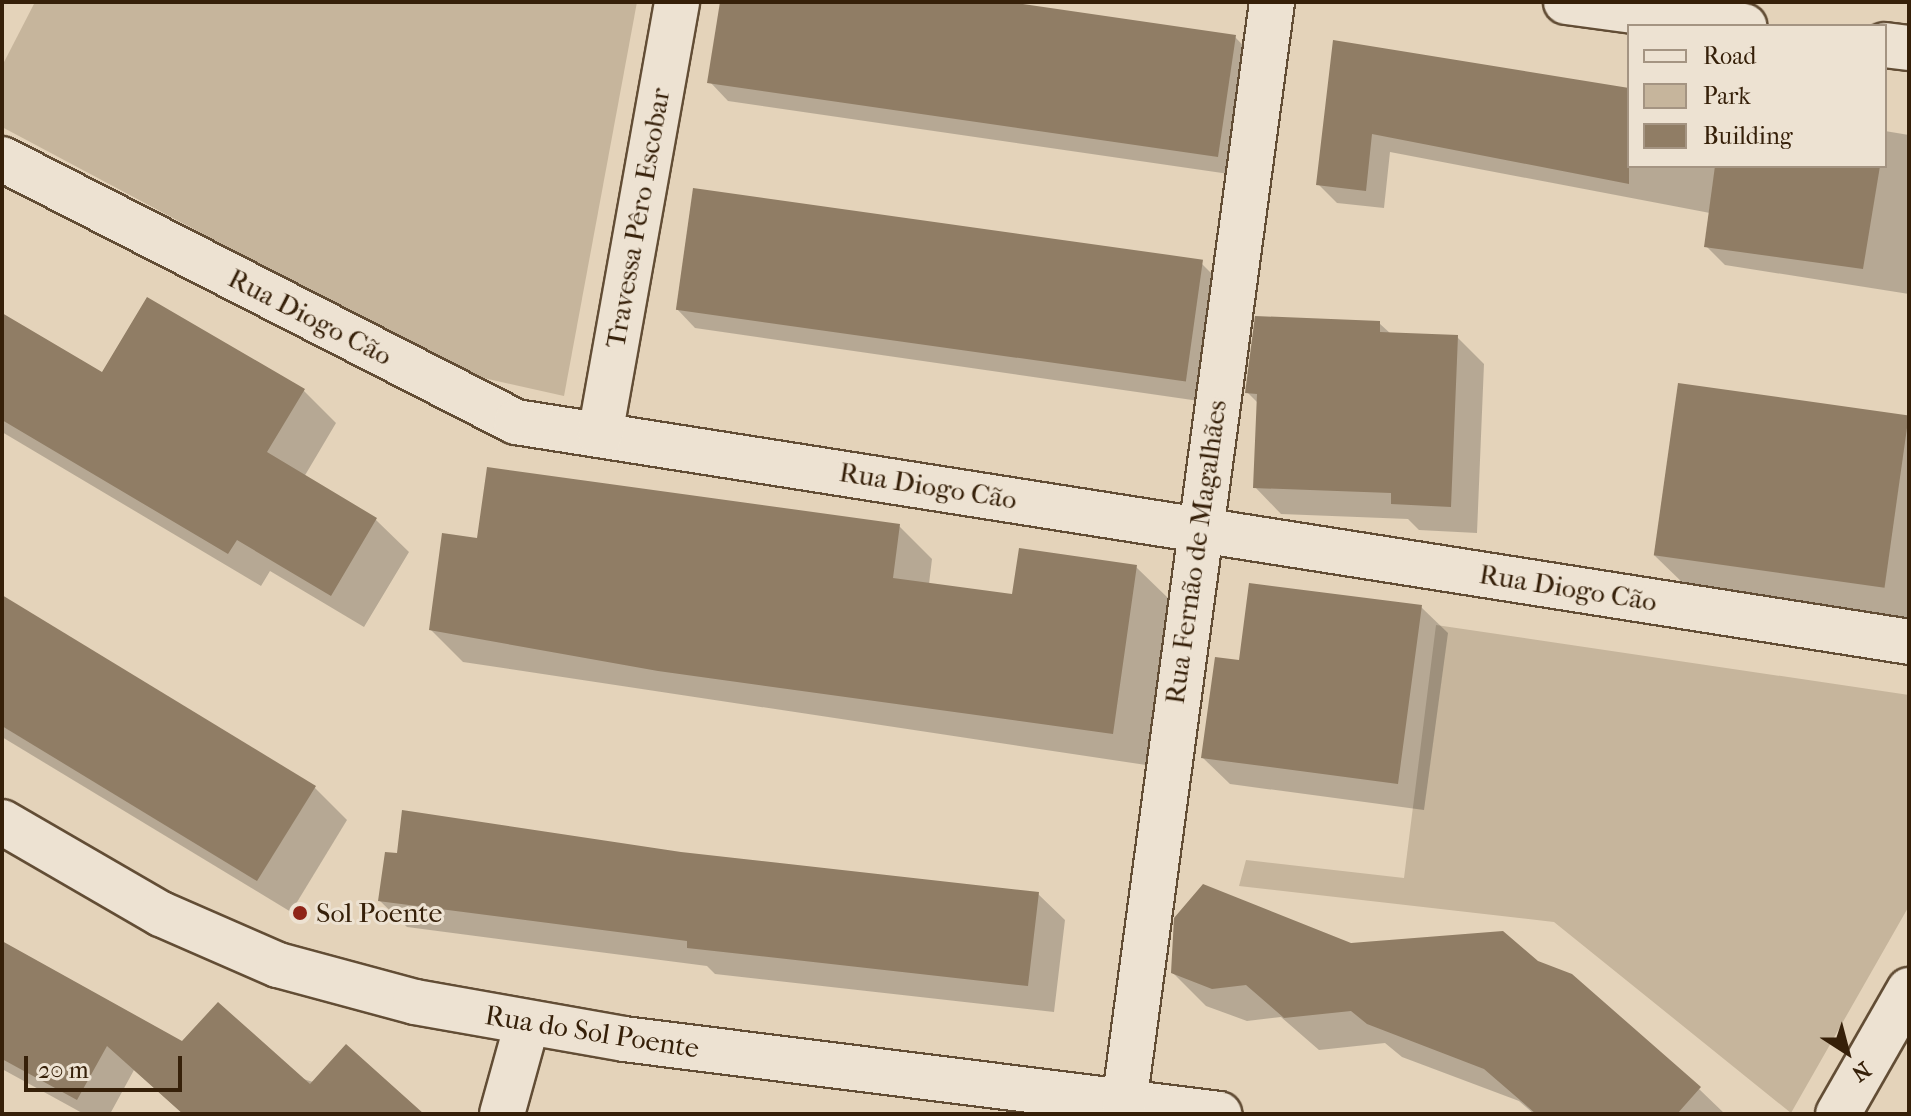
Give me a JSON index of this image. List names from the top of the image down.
{
  "streets": {
    "street": [
      "Travessa Pêro Escobar",
      "Rua Diogo Cão",
      "Rua Fernão de Magalhães",
      "Rua do Sol Poente"
    ]
  },
  "crossings": [
    ["Travessa Pêro Escobar", "Rua Diogo Cão"],
    ["Rua Diogo Cão", "Rua Fernão de Magalhães"],
    ["Rua Fernão de Magalhães", "Rua do Sol Poente"]
  ],
  "places": ["Sol Poente"],
  "legend": ["Road", "Park", "Building"],
  "scale_bar": "20 m",
  "north": "bottom right"
}
